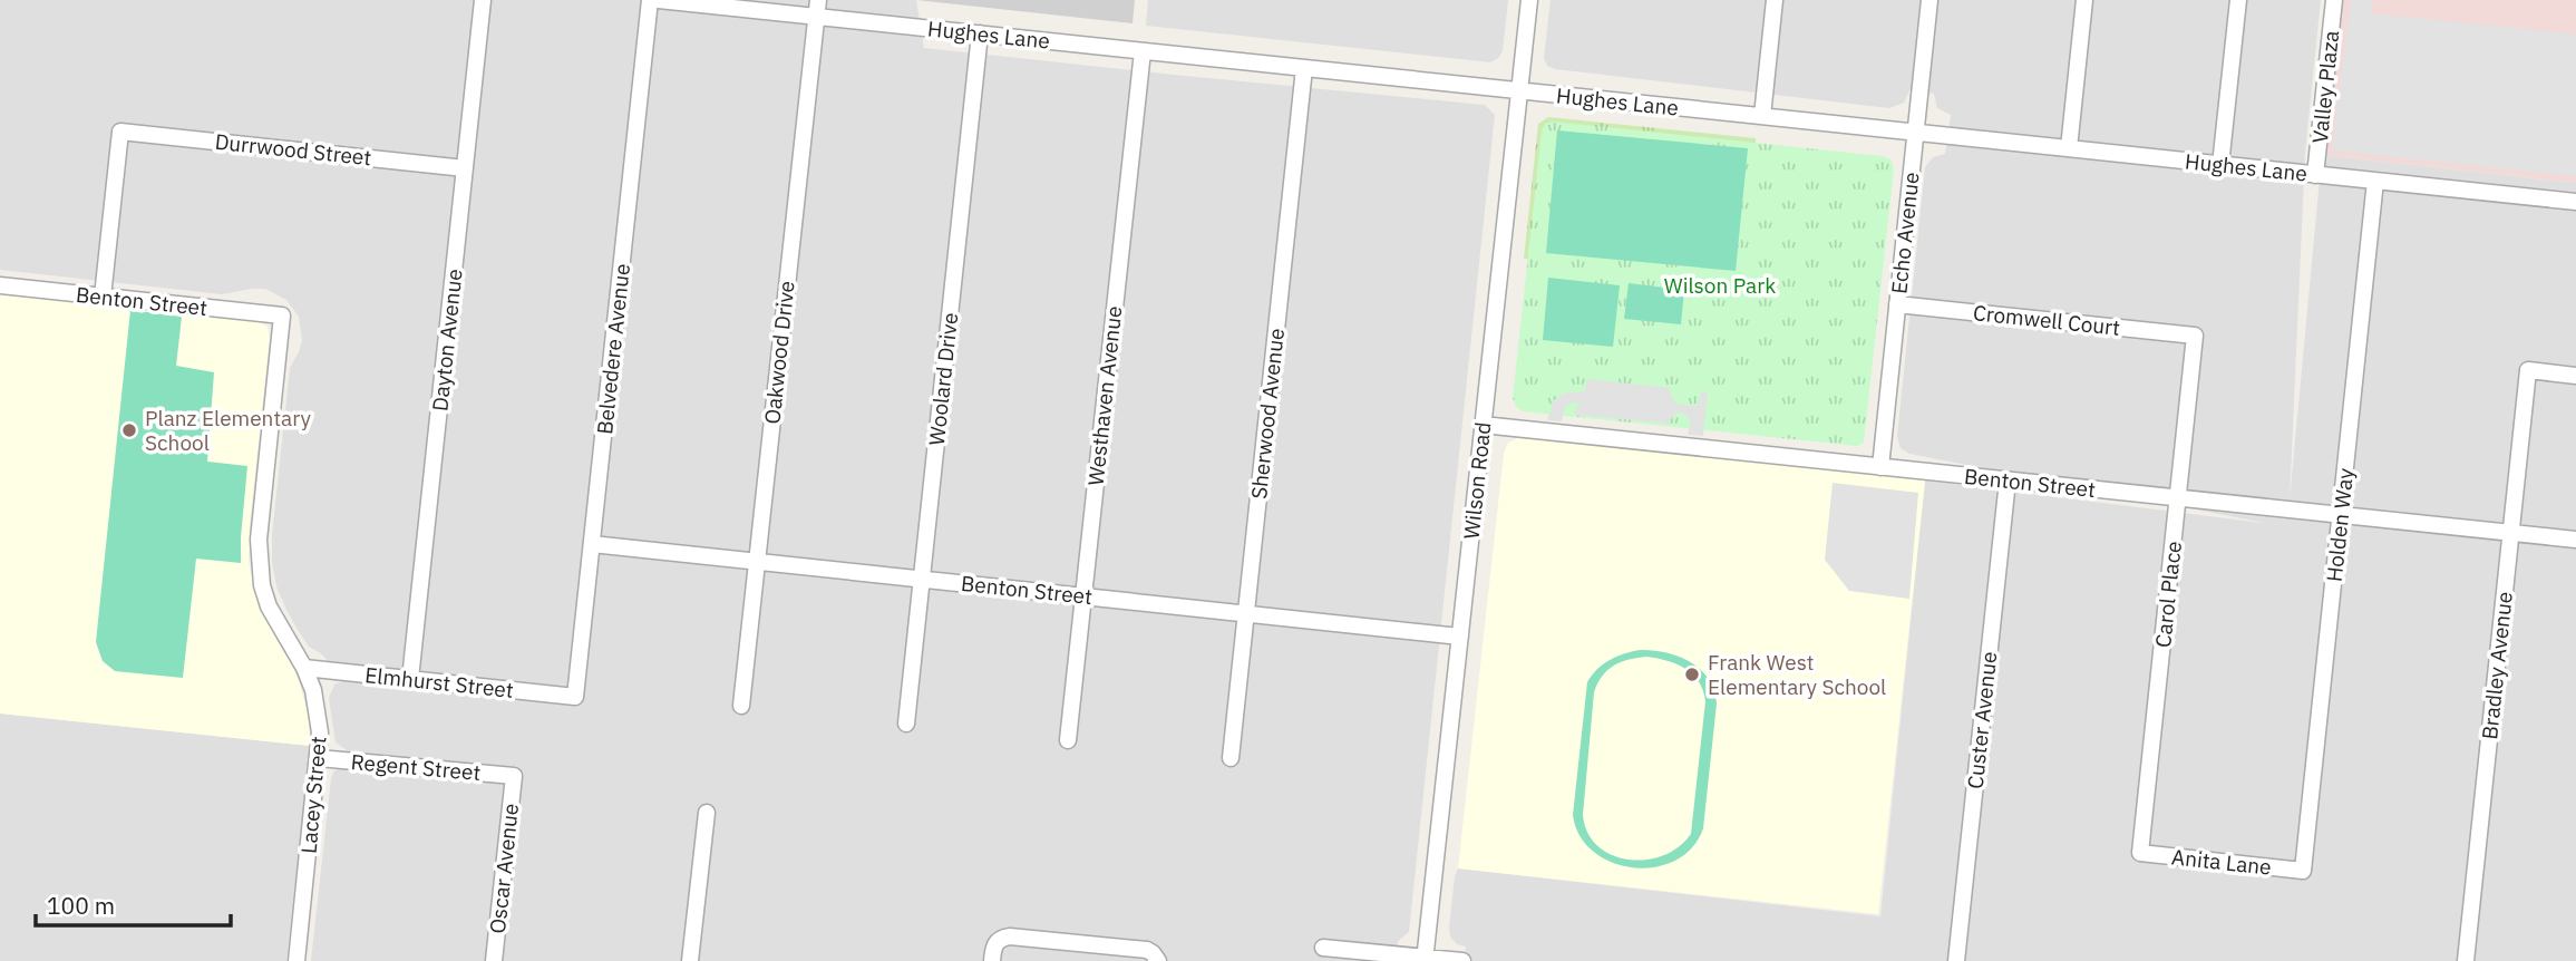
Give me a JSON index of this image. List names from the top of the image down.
{
  "streets": {
    "street": [
      "Hughes Lane",
      "Valley Plaza",
      "Durrwood Street",
      "Echo Avenue",
      "Benton Street",
      "Cromwell Court",
      "Dayton Avenue",
      "Belvedere Avenue",
      "Oakwood Drive",
      "Woolard Drive",
      "Westhaven Avenue",
      "Sherwood Avenue",
      "Wilson Road",
      "Holden Way",
      "Carol Place",
      "Bradley Avenue",
      "Elmhurst Street",
      "Custer Avenue",
      "Regent Street",
      "Lacey Street",
      "Anita Lane",
      "Oscar Avenue"
    ]
  },
  "crossings": [
    ["Hughes Lane", "Valley Plaza"],
    ["Hughes Lane", "Echo Avenue"],
    ["Hughes Lane", "Oakwood Drive"],
    ["Hughes Lane", "Woolard Drive"],
    ["Hughes Lane", "Westhaven Avenue"],
    ["Hughes Lane", "Sherwood Avenue"],
    ["Hughes Lane", "Wilson Road"],
    ["Hughes Lane", "Holden Way"],
    ["Durrwood Street", "Benton Street"],
    ["Durrwood Street", "Dayton Avenue"],
    ["Echo Avenue", "Benton Street"],
    ["Echo Avenue", "Cromwell Court"],
    ["Benton Street", "Belvedere Avenue"],
    ["Benton Street", "Oakwood Drive"],
    ["Benton Street", "Woolard Drive"],
    ["Benton Street", "Westhaven Avenue"],
    ["Benton Street", "Sherwood Avenue"],
    ["Benton Street", "Wilson Road"],
    ["Benton Street", "Holden Way"],
    ["Benton Street", "Carol Place"],
    ["Benton Street", "Bradley Avenue"],
    ["Benton Street", "Custer Avenue"],
    ["Benton Street", "Lacey Street"],
    ["Cromwell Court", "Carol Place"],
    ["Dayton Avenue", "Elmhurst Street"],
    ["Belvedere Avenue", "Elmhurst Street"],
    ["Holden Way", "Anita Lane"],
    ["Carol Place", "Anita Lane"],
    ["Elmhurst Street", "Lacey Street"],
    ["Regent Street", "Lacey Street"],
    ["Regent Street", "Oscar Avenue"]
  ],
  "parks": ["Wilson Park"],
  "places": ["Planz Elementary School", "Frank West Elementary School"],
  "scale_bar": "100 m"
}
